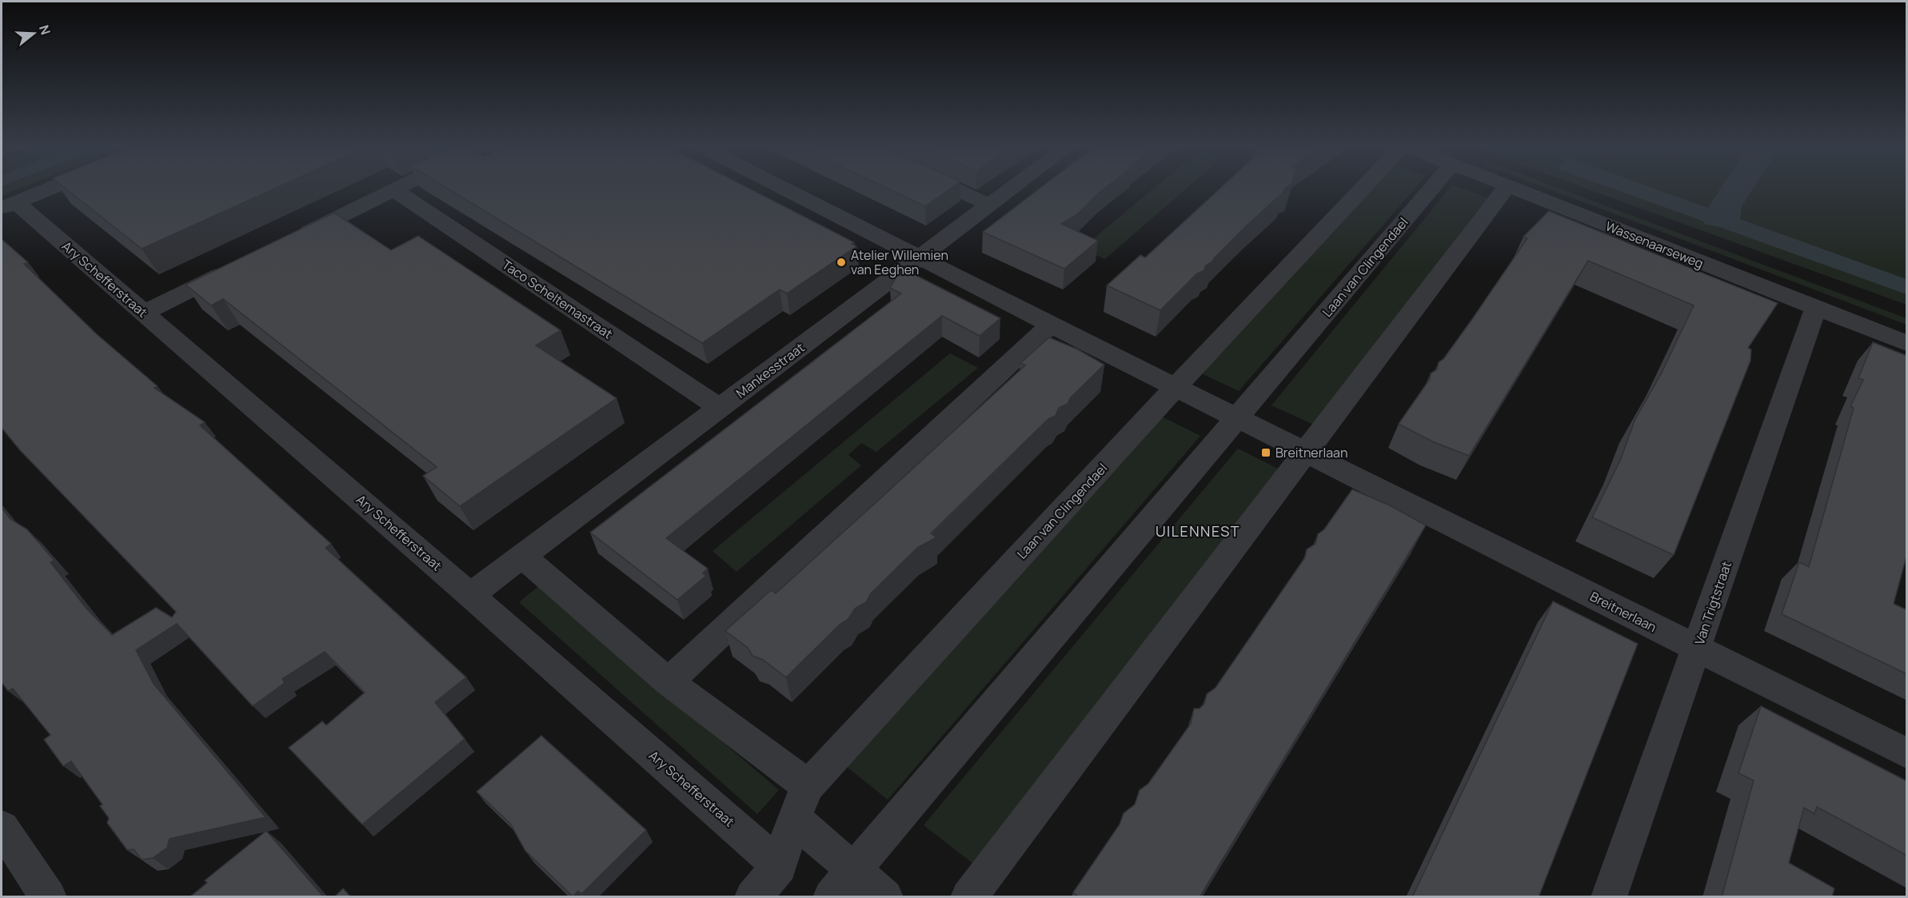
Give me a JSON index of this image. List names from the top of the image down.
{
  "streets": {
    "street": [
      "Wassenaarseweg",
      "Laan van Clingendael",
      "Ary Schefferstraat",
      "Taco Scheltemastraat",
      "Mankesstraat",
      "Van Trigtstraat",
      "Breitnerlaan"
    ]
  },
  "crossings": [
    ["Wassenaarseweg", "Van Trigtstraat"],
    ["Laan van Clingendael", "Ary Schefferstraat"],
    ["Laan van Clingendael", "Breitnerlaan"],
    ["Ary Schefferstraat", "Mankesstraat"],
    ["Taco Scheltemastraat", "Mankesstraat"],
    ["Mankesstraat", "Breitnerlaan"],
    ["Van Trigtstraat", "Breitnerlaan"]
  ],
  "districts": ["UILENNEST"],
  "places": {
    "other": ["Atelier Willemien van Eeghen"],
    "transit": ["Breitnerlaan"]
  },
  "north": "right"
}
